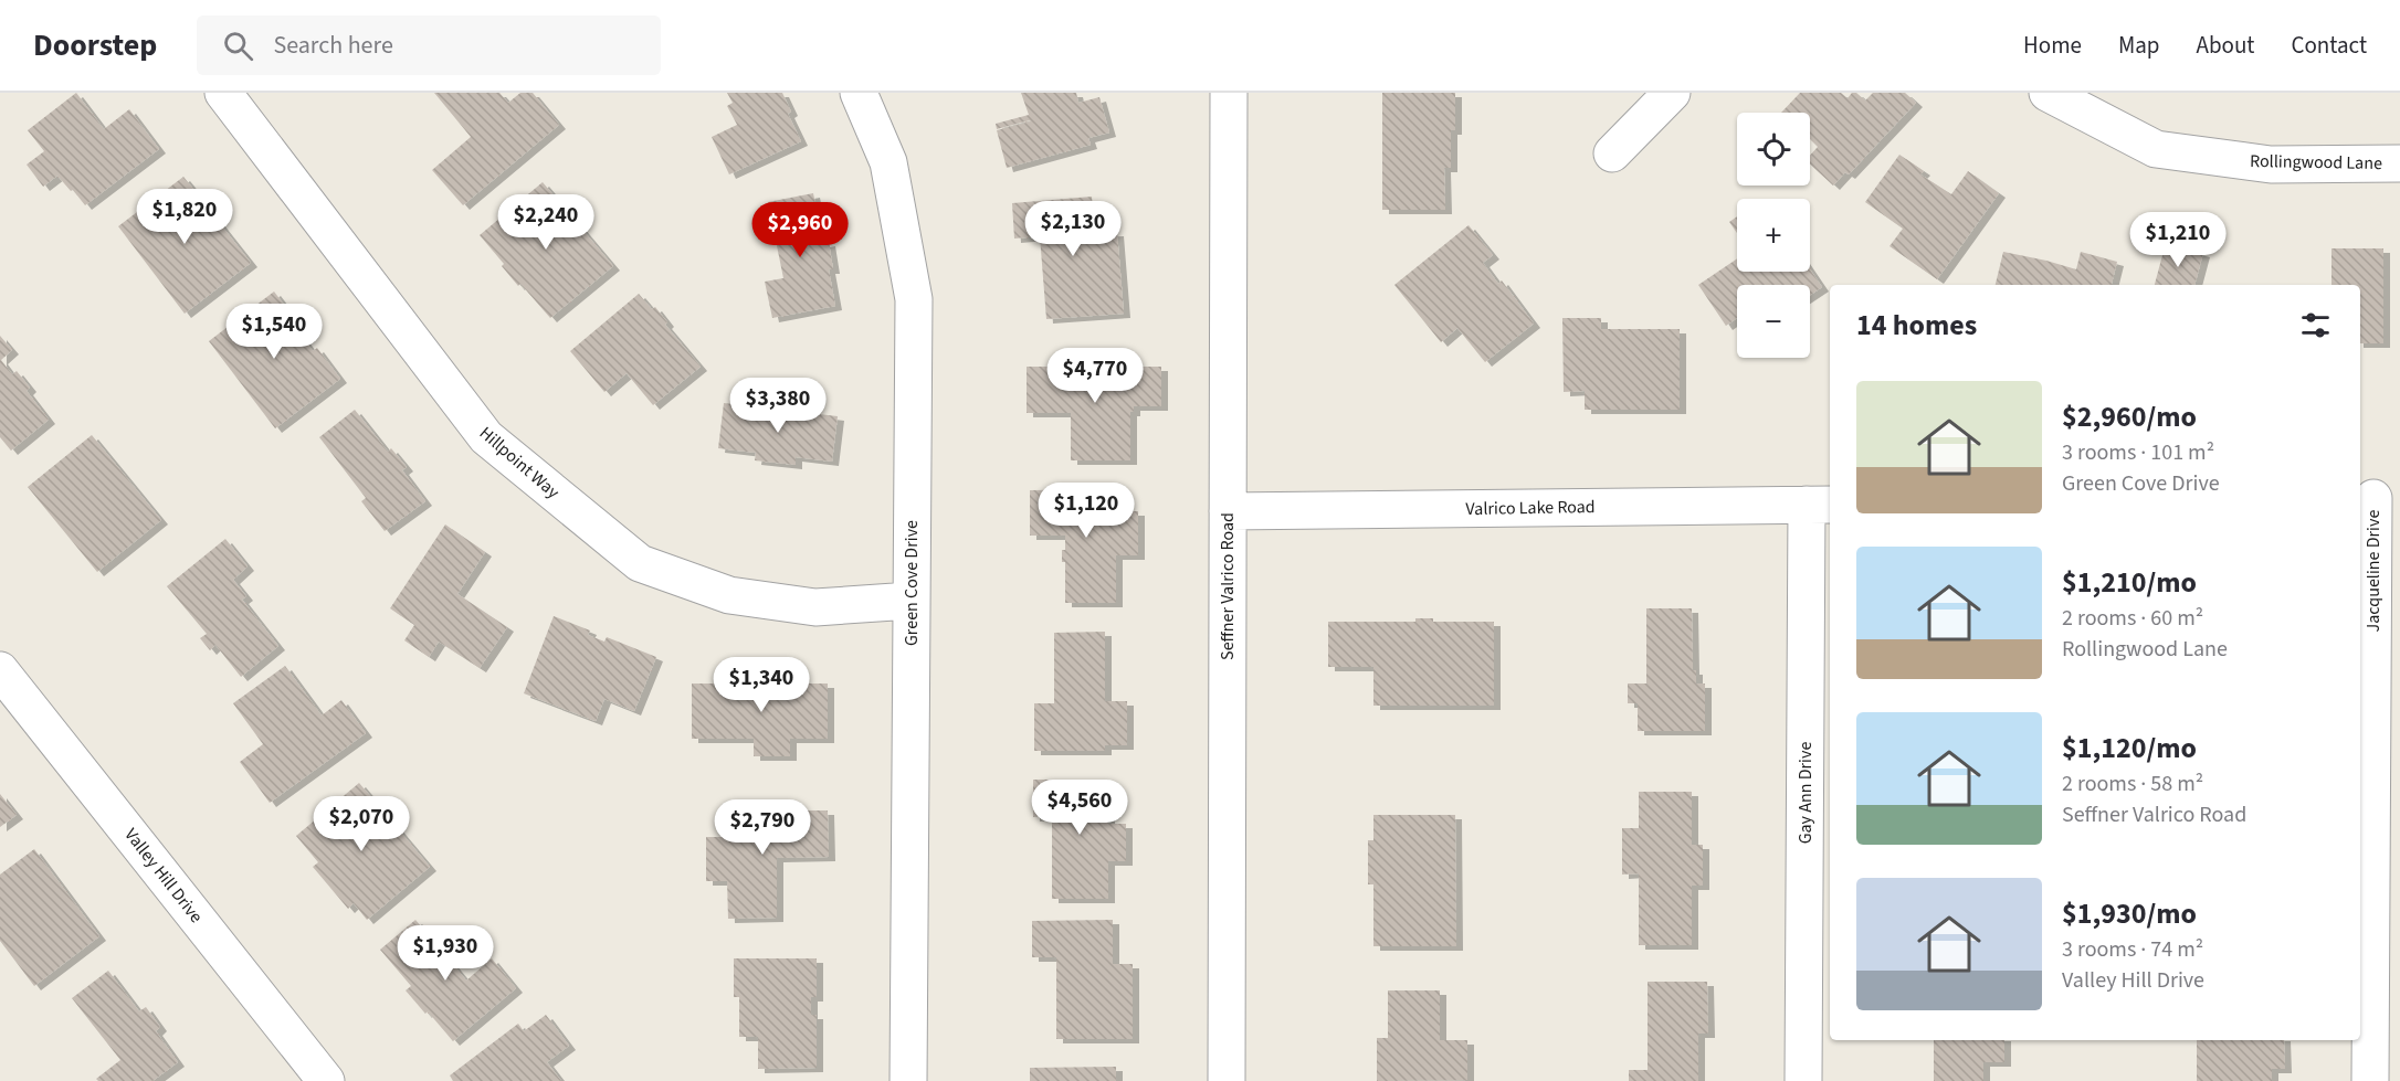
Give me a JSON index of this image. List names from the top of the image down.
{
  "streets": {
    "street": [
      "Rollingwood Lane",
      "Hillpoint Way",
      "Valrico Lake Road",
      "Jacqueline Drive",
      "Green Cove Drive",
      "Seffner Valrico Road",
      "Gay Ann Drive",
      "Valley Hill Drive"
    ]
  },
  "crossings": [
    ["Hillpoint Way", "Green Cove Drive"],
    ["Valrico Lake Road", "Seffner Valrico Road"],
    ["Valrico Lake Road", "Gay Ann Drive"]
  ],
  "page": {
    "header": "Doorstep",
    "search": "Search here",
    "nav": [
      "Home",
      "Map",
      "About",
      "Contact"
    ],
    "map_buttons": ["+", "−"],
    "price": [
      "$1,820",
      "$2,240",
      "$2,130",
      "$2,960",
      "$1,210",
      "$1,540",
      "$4,770",
      "$3,380",
      "$1,120",
      "$1,340",
      "$4,560",
      "$2,070",
      "$2,790",
      "$1,930"
    ],
    "heading": "14 homes",
    "list": [
      {
        "name": "$2,960/mo",
        "note": "3 rooms · 101 m² · Green Cove Drive"
      },
      {
        "name": "$1,210/mo",
        "note": "2 rooms · 60 m² · Rollingwood Lane"
      },
      {
        "name": "$1,120/mo",
        "note": "2 rooms · 58 m² · Seffner Valrico Road"
      },
      {
        "name": "$1,930/mo",
        "note": "3 rooms · 74 m² · Valley Hill Drive"
      }
    ]
  }
}
